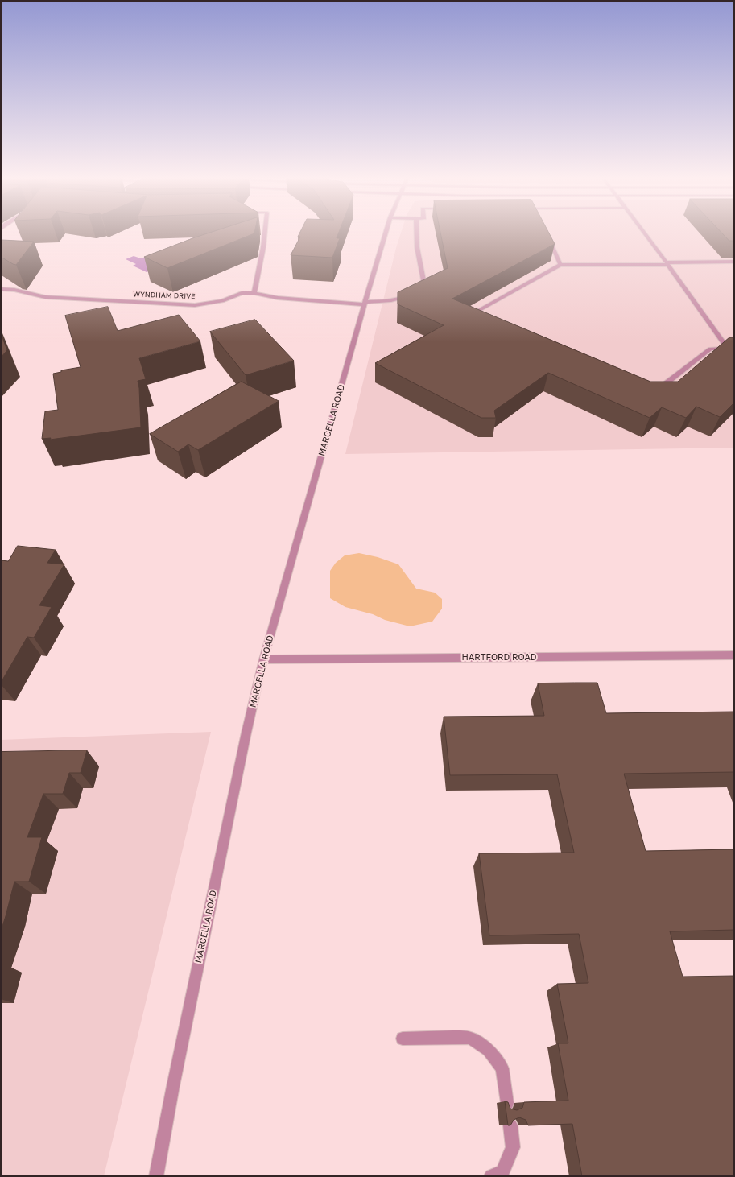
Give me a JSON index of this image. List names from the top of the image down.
{
  "streets": {
    "street": ["WYNDHAM DRIVE", "MARCELLA ROAD", "HARTFORD ROAD"]
  },
  "crossings": [
    ["WYNDHAM DRIVE", "MARCELLA ROAD"],
    ["MARCELLA ROAD", "HARTFORD ROAD"]
  ]
}
